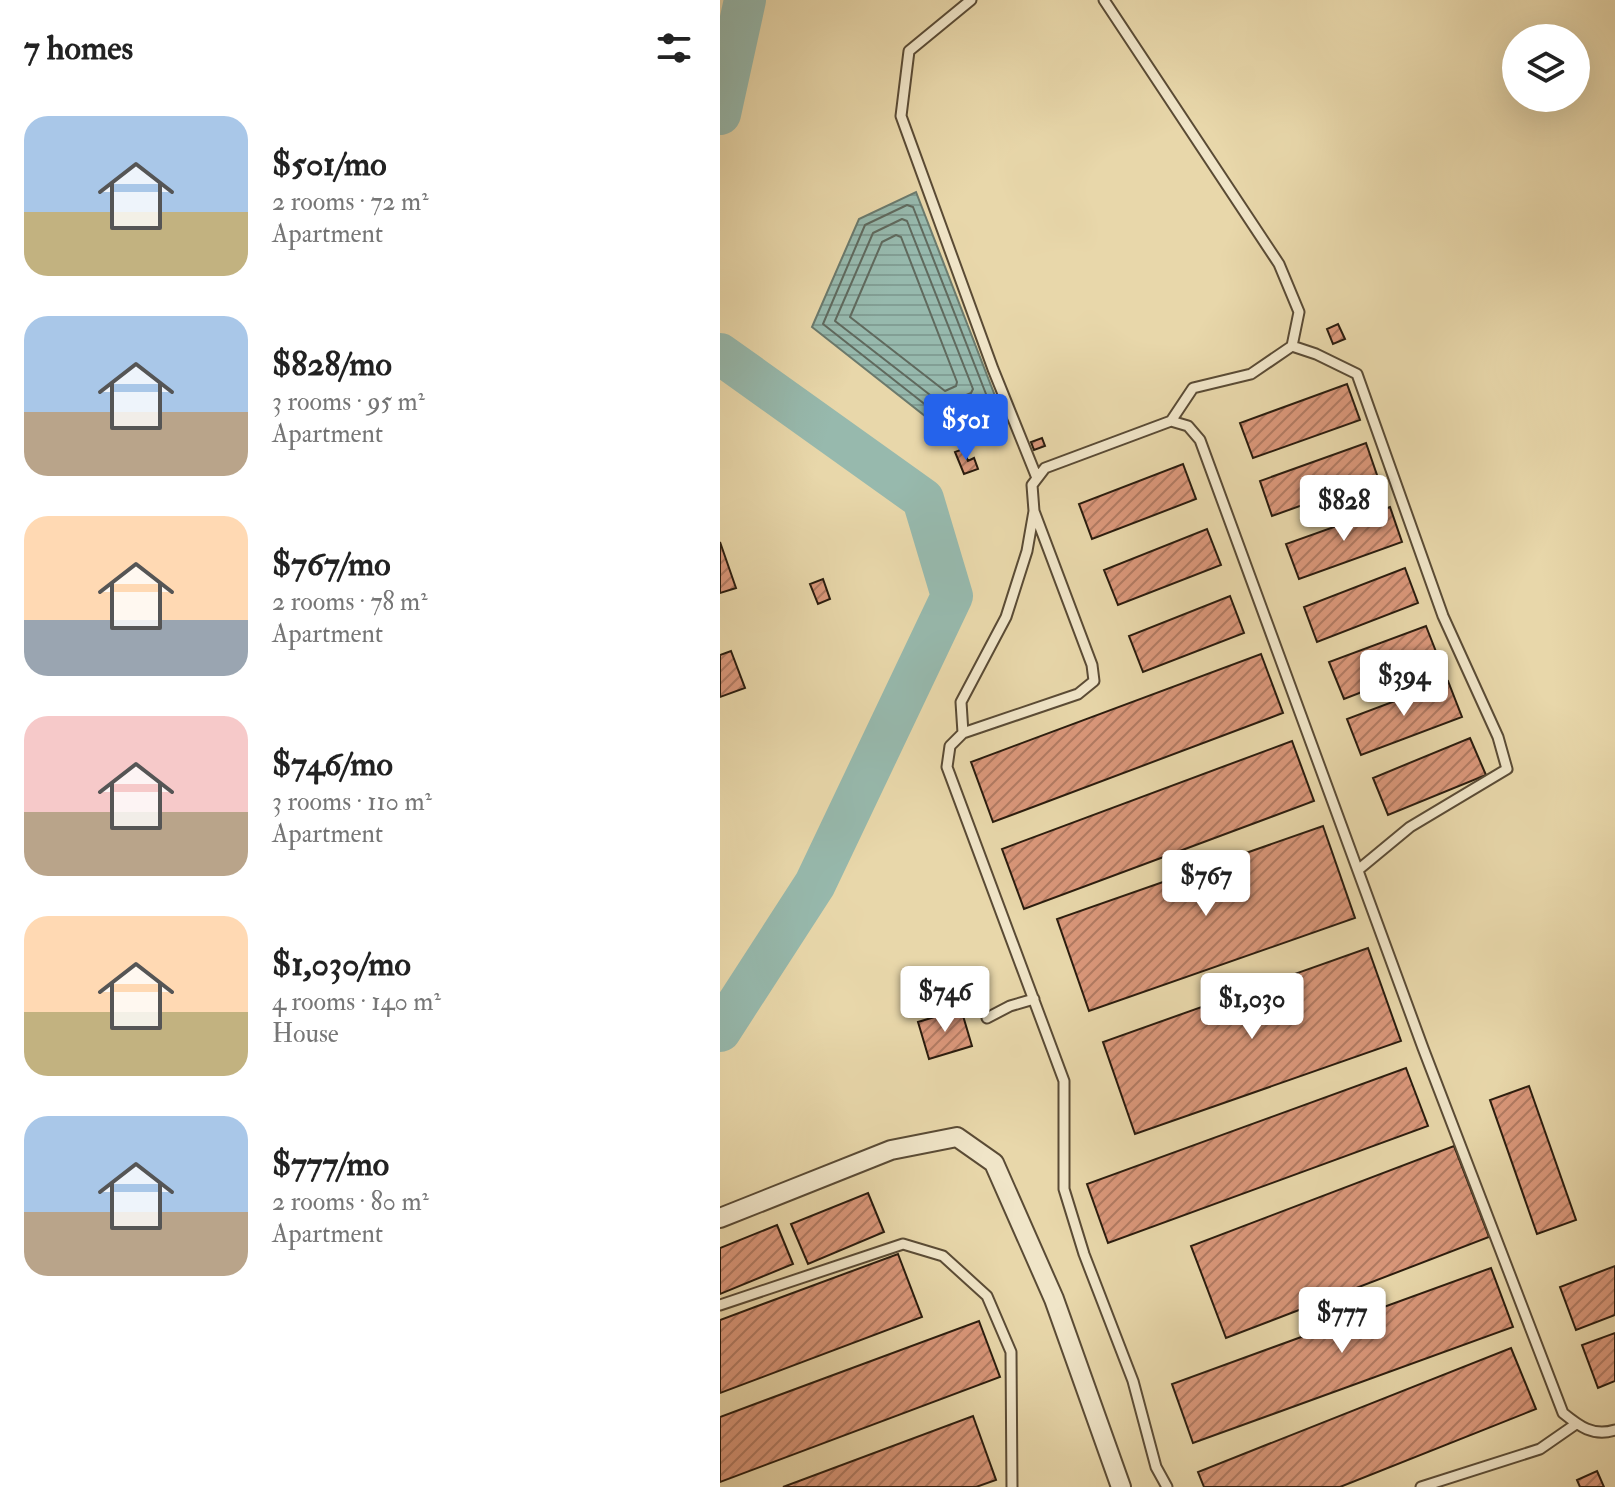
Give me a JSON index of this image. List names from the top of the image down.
{
  "page": {
    "heading": "7 homes",
    "list": [
      {
        "name": "$501/mo",
        "note": "2 rooms · 72 m² · Apartment"
      },
      {
        "name": "$828/mo",
        "note": "3 rooms · 95 m² · Apartment"
      },
      {
        "name": "$767/mo",
        "note": "2 rooms · 78 m² · Apartment"
      },
      {
        "name": "$746/mo",
        "note": "3 rooms · 110 m² · Apartment"
      },
      {
        "name": "$1,030/mo",
        "note": "4 rooms · 140 m² · House"
      },
      {
        "name": "$777/mo",
        "note": "2 rooms · 80 m² · Apartment"
      }
    ],
    "price": [
      "$501",
      "$828",
      "$394",
      "$767",
      "$746",
      "$1,030",
      "$777"
    ]
  }
}
